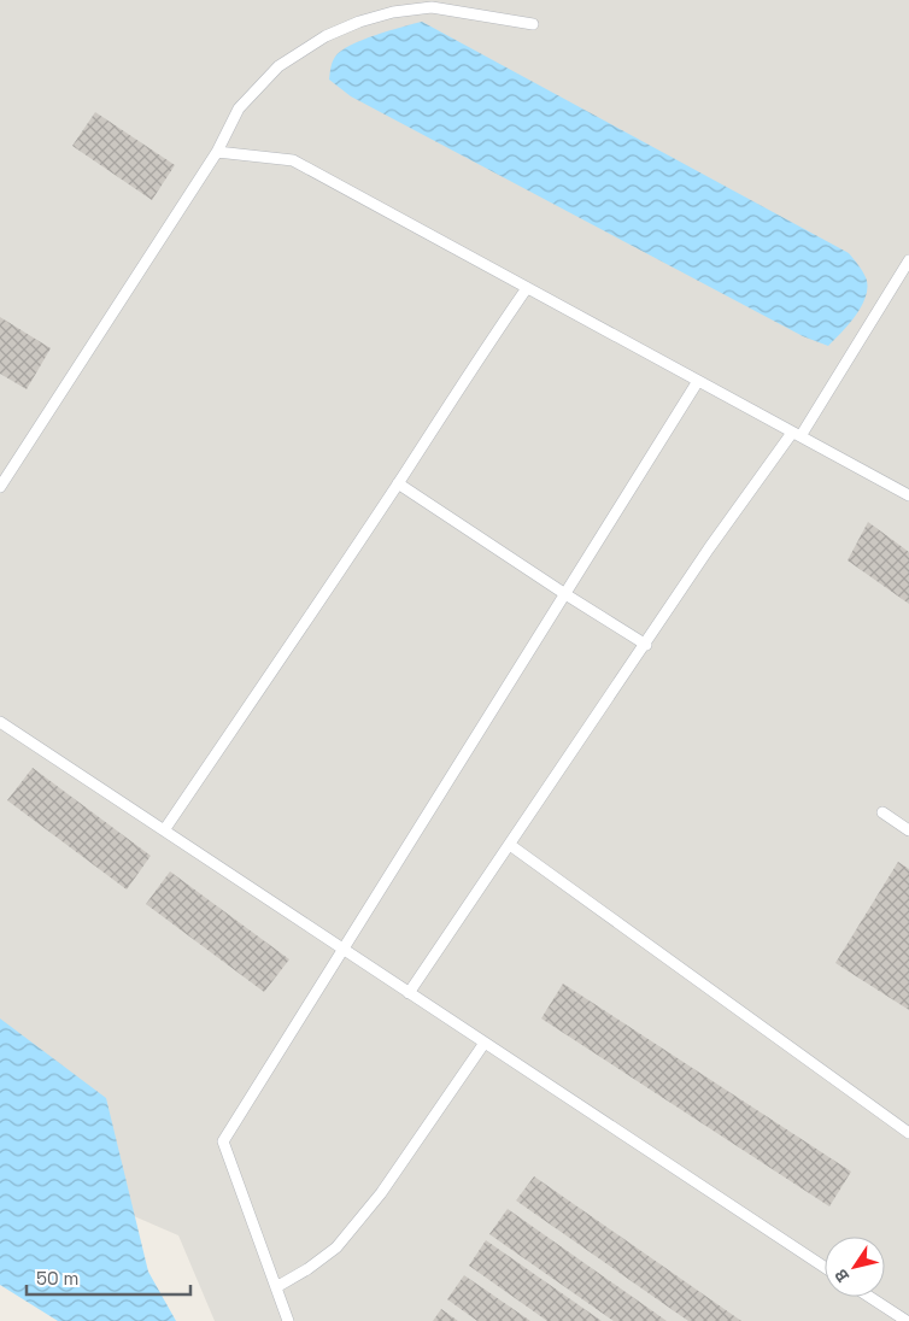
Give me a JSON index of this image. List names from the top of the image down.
{
  "scale_bar": "50 m",
  "north": "bottom left"
}
